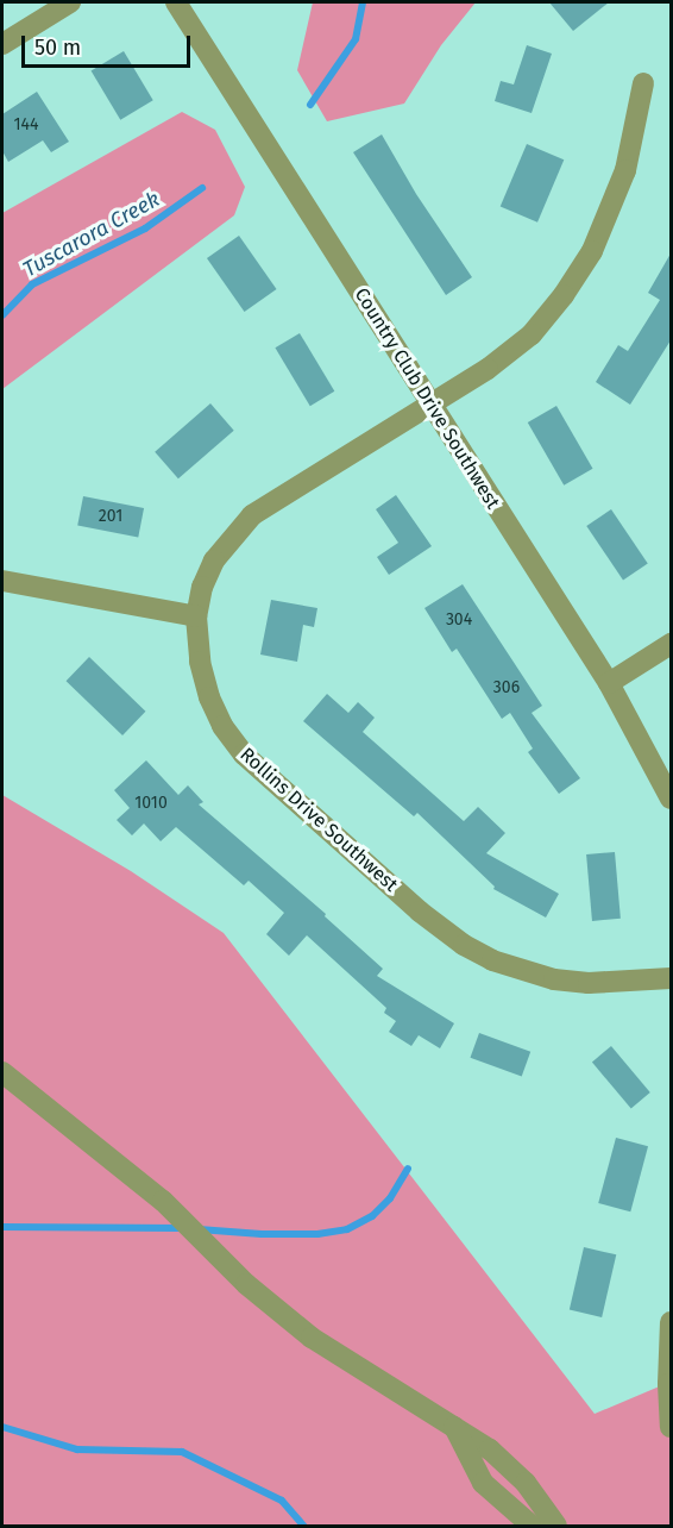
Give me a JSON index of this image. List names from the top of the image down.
{
  "streets": {
    "street": ["Country Club Drive Southwest", "Rollins Drive Southwest"]
  },
  "crossings": [
    ["Country Club Drive Southwest", "Rollins Drive Southwest"]
  ],
  "water": ["Tuscarora Creek"],
  "house_numbers": [
    "144",
    "201",
    "304",
    "306",
    "1010"
  ],
  "scale_bar": "50 m"
}
